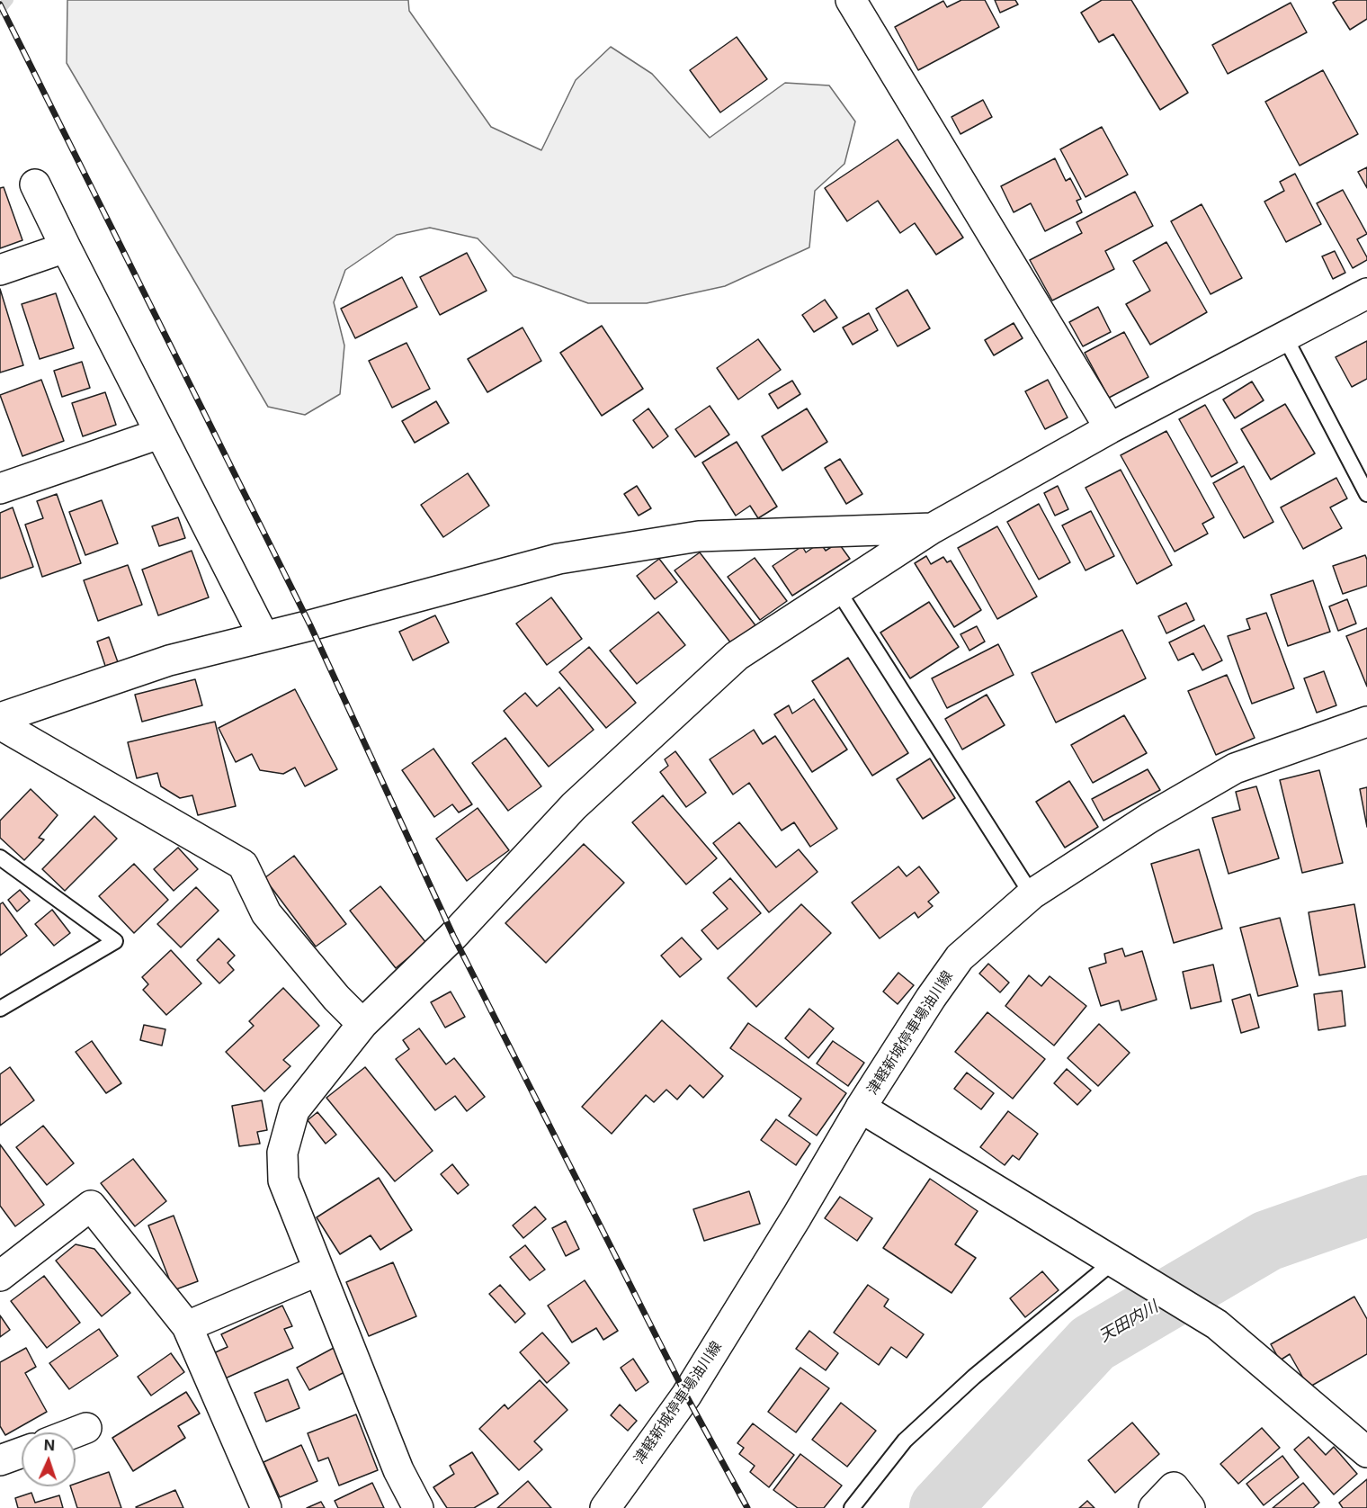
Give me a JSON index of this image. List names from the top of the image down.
{
  "streets": {
    "street": ["津軽新城停車場油川線"]
  },
  "water": ["天田内川"],
  "north": "top"
}
